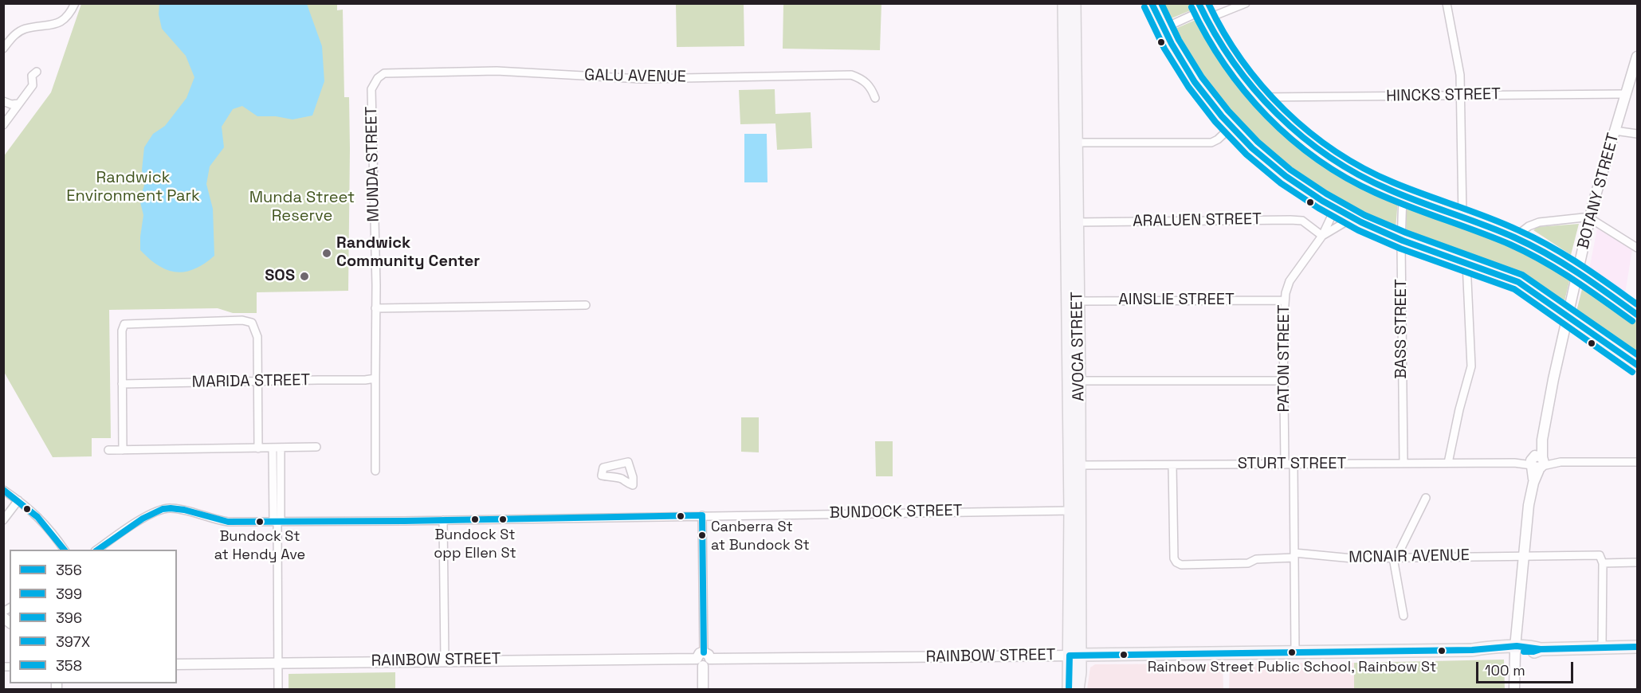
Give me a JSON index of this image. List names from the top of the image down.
{
  "streets": {
    "main road": ["AVOCA STREET", "RAINBOW STREET"],
    "street": [
      "GALU AVENUE",
      "HINCKS STREET",
      "MUNDA STREET",
      "BOTANY STREET",
      "ARALUEN STREET",
      "AINSLIE STREET",
      "BASS STREET",
      "PATON STREET",
      "MARIDA STREET",
      "STURT STREET",
      "BUNDOCK STREET",
      "MCNAIR AVENUE"
    ]
  },
  "crossings": [
    ["GALU AVENUE", "MUNDA STREET"],
    ["HINCKS STREET", "BOTANY STREET"],
    ["MUNDA STREET", "MARIDA STREET"],
    ["BOTANY STREET", "STURT STREET"],
    ["BOTANY STREET", "MCNAIR AVENUE"],
    ["BOTANY STREET", "RAINBOW STREET"],
    ["ARALUEN STREET", "AVOCA STREET"],
    ["ARALUEN STREET", "PATON STREET"],
    ["AINSLIE STREET", "AVOCA STREET"],
    ["AINSLIE STREET", "PATON STREET"],
    ["BASS STREET", "STURT STREET"],
    ["AVOCA STREET", "STURT STREET"],
    ["AVOCA STREET", "BUNDOCK STREET"],
    ["AVOCA STREET", "RAINBOW STREET"],
    ["PATON STREET", "STURT STREET"],
    ["STURT STREET", "MCNAIR AVENUE"]
  ],
  "parks": ["Randwick Environment Park", "Munda Street Reserve"],
  "places": [
    "Randwick Community Center",
    "SOS",
    "Bundock St opp Ellen St",
    "Bundock St at Hendy Ave",
    "Canberra St at Bundock St",
    "Rainbow Street Public School, Rainbow St"
  ],
  "lines": [
    "transit line 399",
    "transit line 397X",
    "transit line 396",
    "transit line 356",
    "transit line 358"
  ],
  "legend": [
    "356",
    "399",
    "396",
    "397X",
    "358"
  ],
  "scale_bar": "100 m"
}
